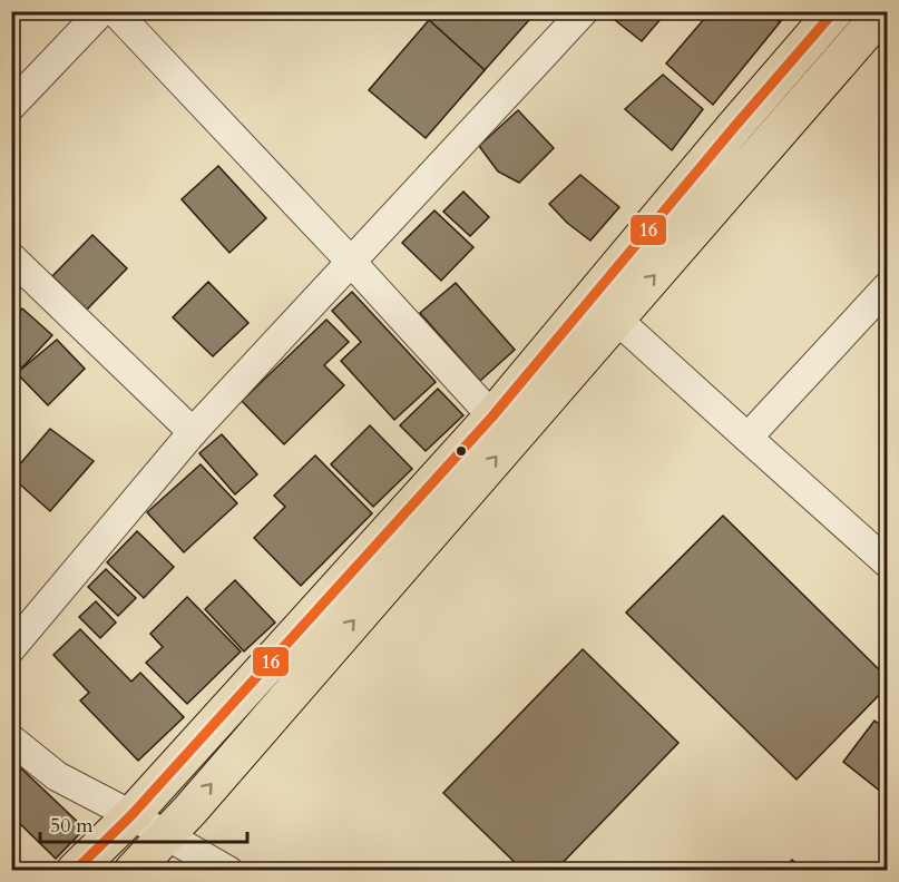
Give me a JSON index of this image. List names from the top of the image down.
{
  "lines": ["transit line 16"],
  "scale_bar": "50 m"
}
